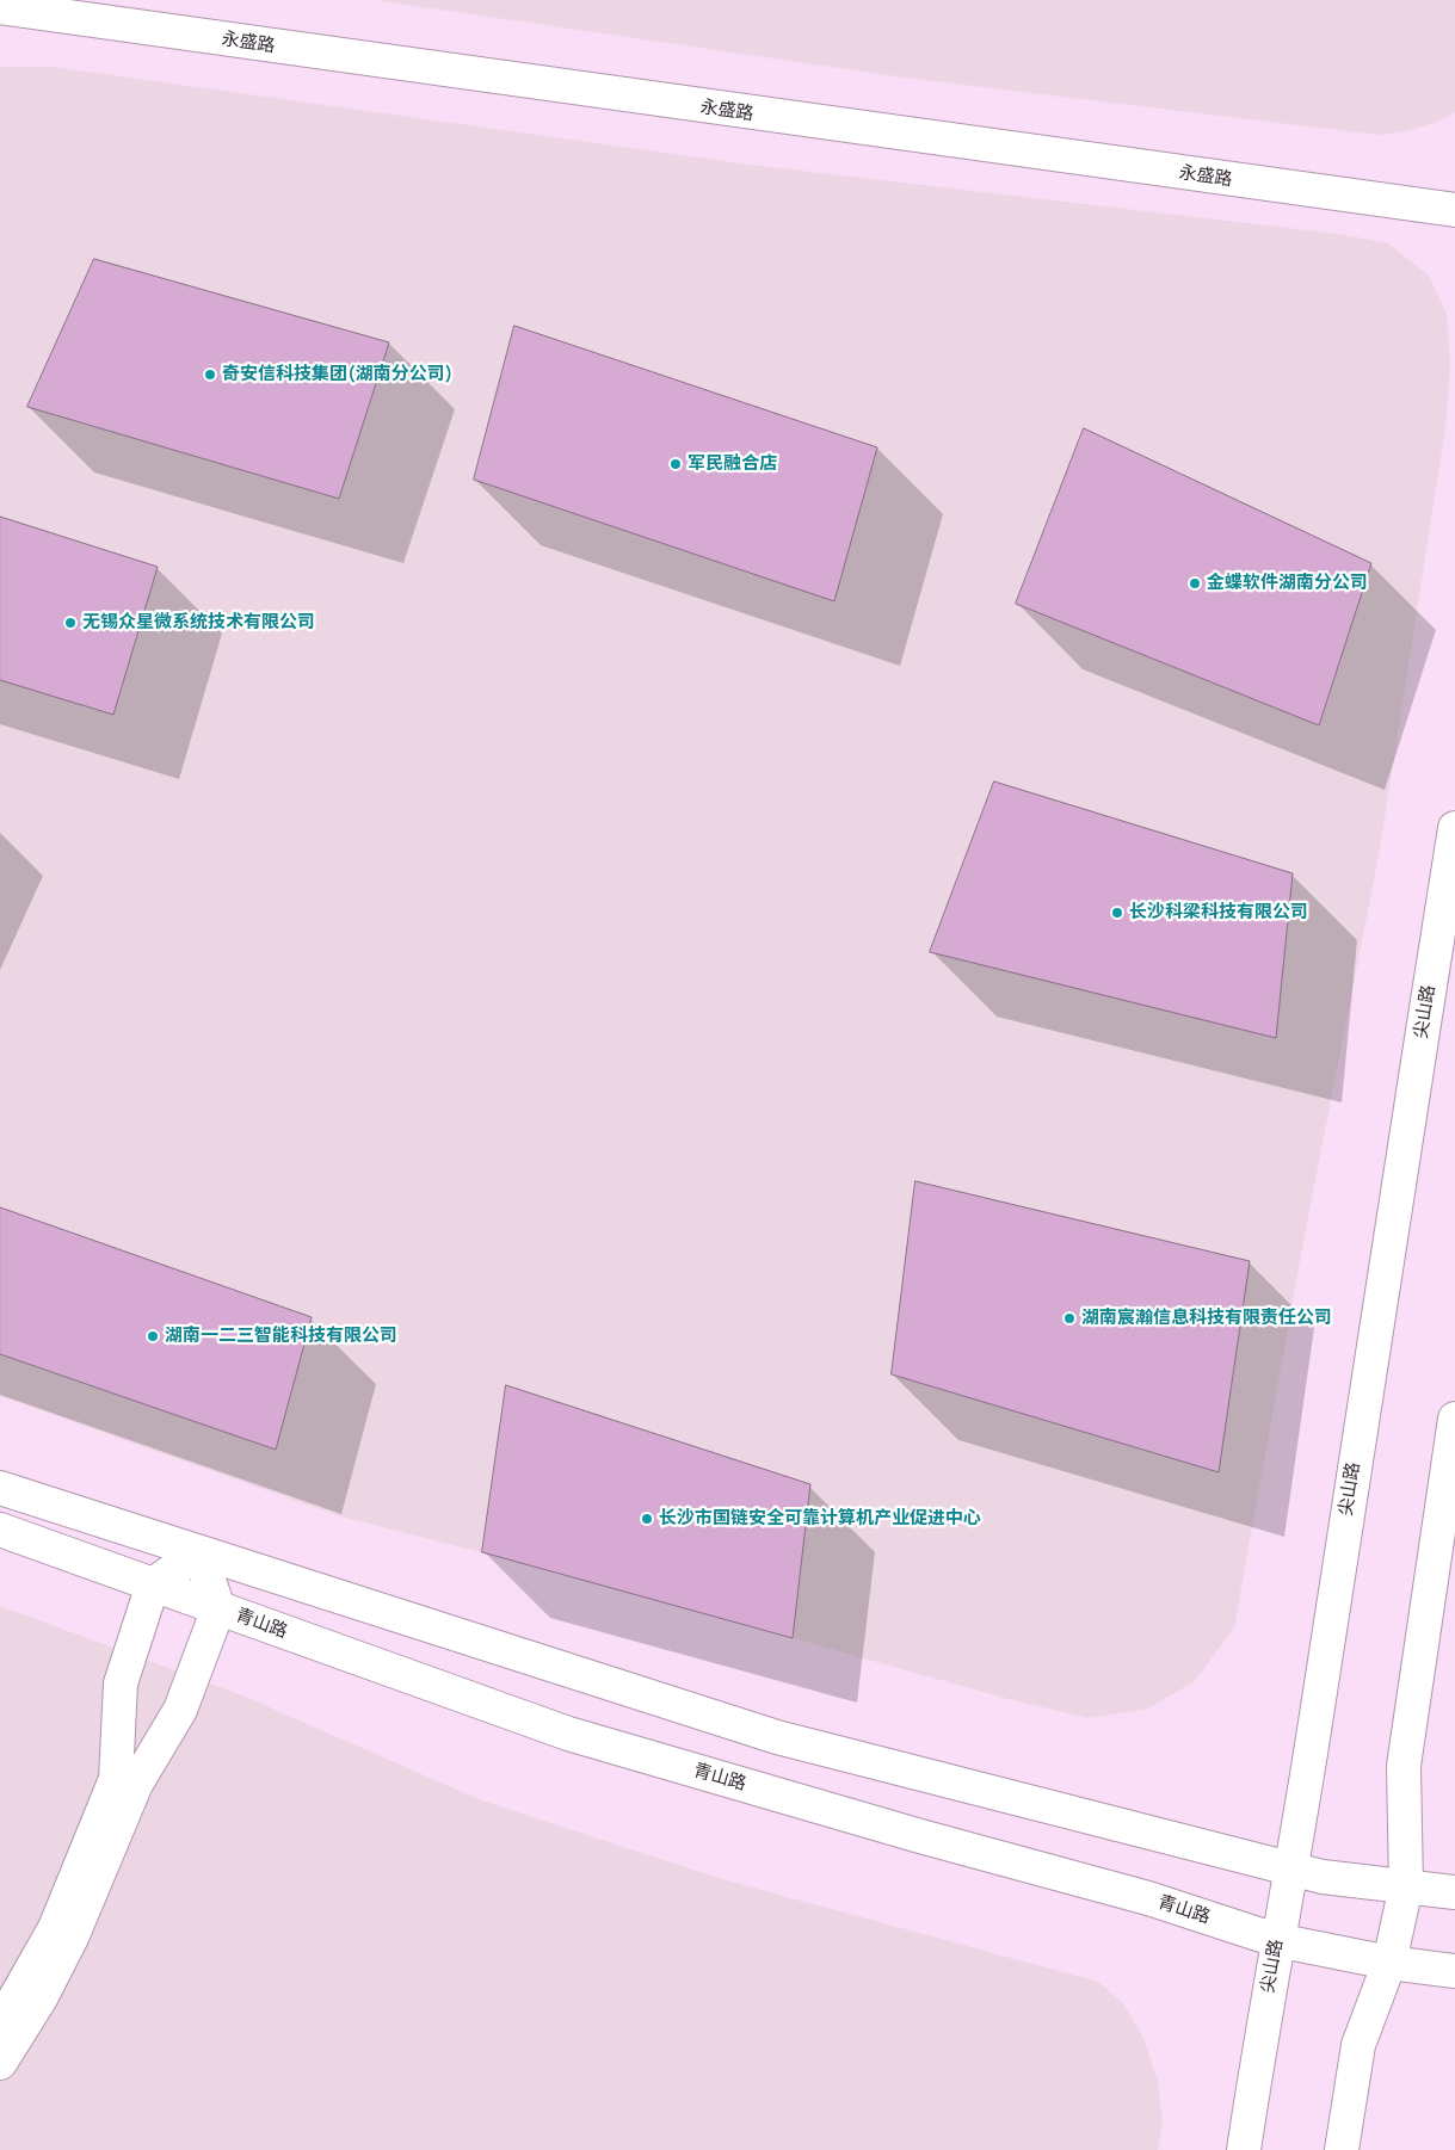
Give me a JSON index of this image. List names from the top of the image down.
{
  "streets": {
    "main road": ["永盛路", "尖山路", "青山路"]
  },
  "crossings": [
    ["尖山路", "青山路"]
  ],
  "places": [
    "奇安信科技集团(湖南分公司)",
    "军民融合店",
    "金蝶软件湖南分公司",
    "无锡众星微系统技术有限公司",
    "长沙科梁科技有限公司",
    "湖南宸瀚信息科技有限责任公司",
    "湖南一二三智能科技有限公司",
    "长沙市国链安全可靠计算机产业促进中心"
  ]
}
